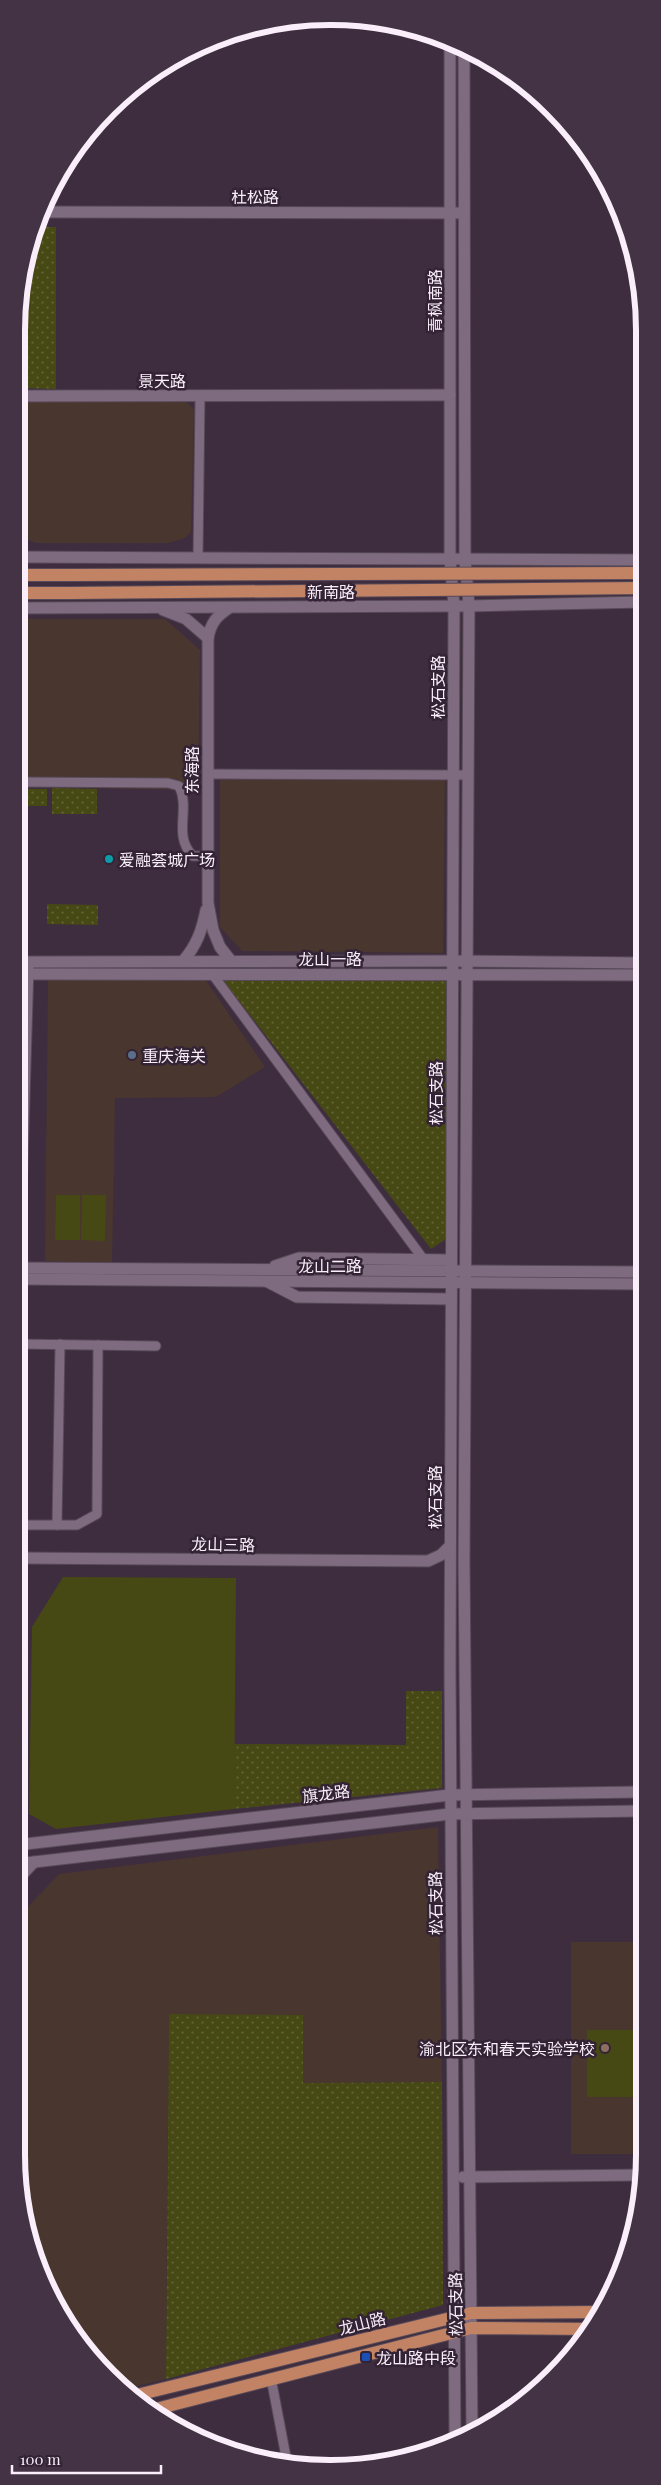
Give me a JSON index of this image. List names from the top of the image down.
{
  "streets": {
    "main road": ["新南路", "龙山路"],
    "street": [
      "杜松路",
      "青枫南路",
      "景天路",
      "松石支路",
      "东海路",
      "龙山一路",
      "龙山二路",
      "龙山三路",
      "旗龙路"
    ]
  },
  "crossings": [
    ["杜松路", "青枫南路"],
    ["青枫南路", "新南路"],
    ["青枫南路", "松石支路"],
    ["景天路", "新南路"],
    ["新南路", "松石支路"],
    ["松石支路", "龙山一路"],
    ["松石支路", "龙山二路"],
    ["松石支路", "旗龙路"],
    ["松石支路", "龙山路"],
    ["东海路", "龙山一路"]
  ],
  "places": {
    "other": ["爱融荟城广场", "重庆海关", "渝北区东和春天实验学校"],
    "transit": ["龙山路中段"]
  },
  "scale_bar": "100 m"
}
